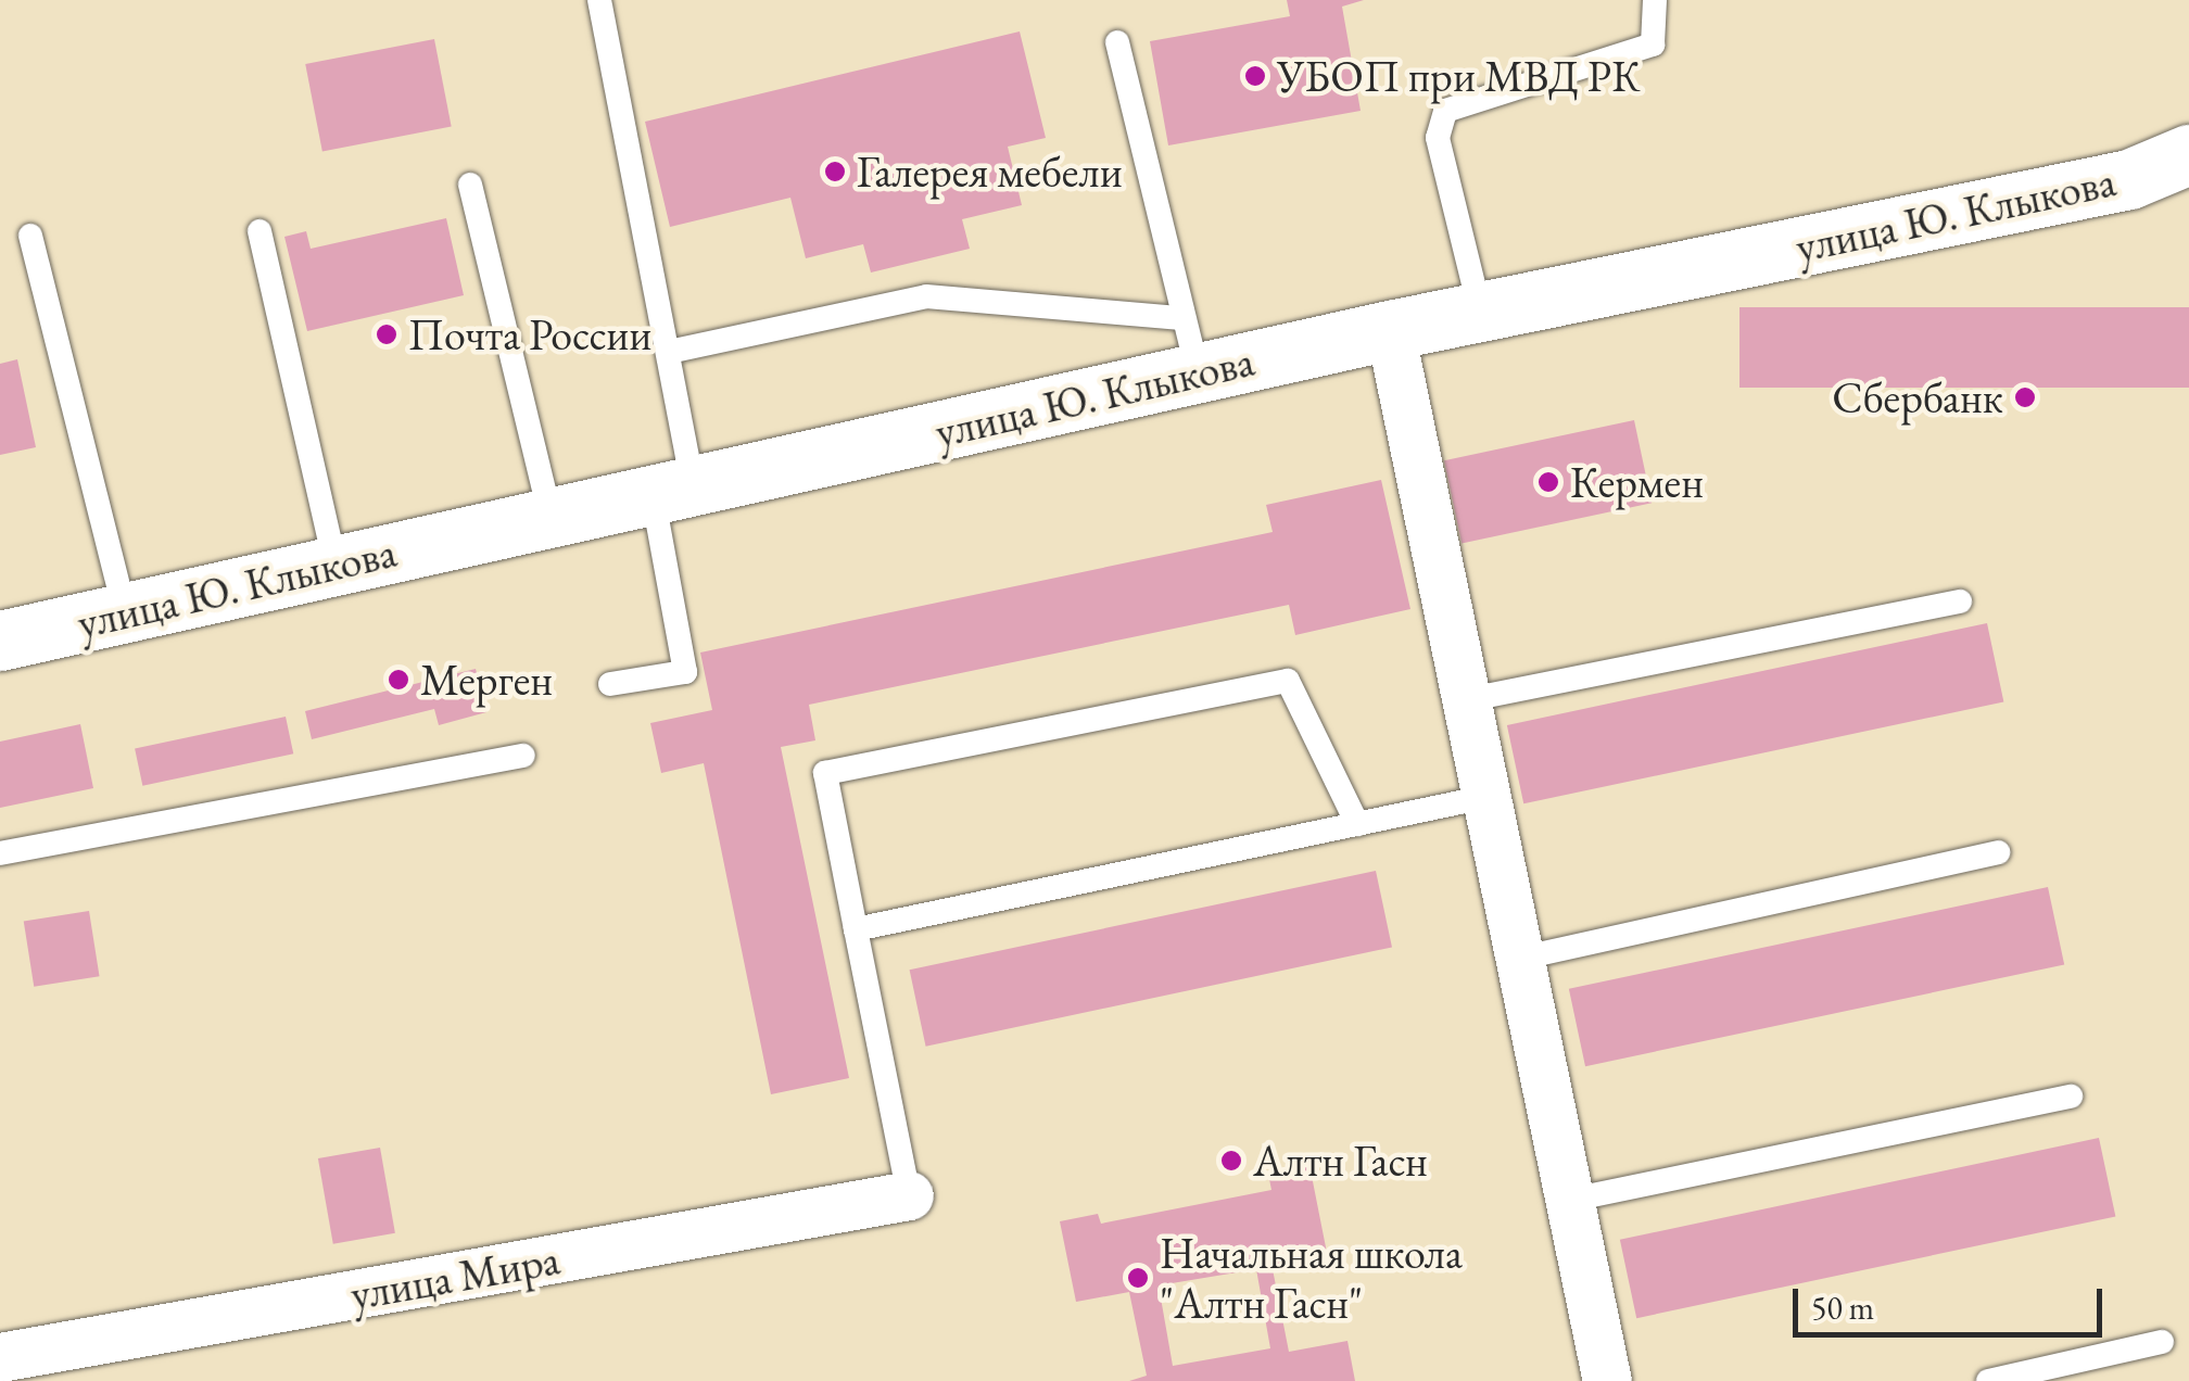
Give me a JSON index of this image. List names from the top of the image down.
{
  "streets": {
    "main road": ["улица Ю. Клыкова"],
    "street": ["улица Мира"]
  },
  "places": [
    "УБОП при МВД РК",
    "Галерея мебели",
    "Почта России",
    "Сбербанк",
    "Кермен",
    "Мерген",
    "Алтн Гасн",
    "Начальная школа \"Алтн Гасн\""
  ],
  "scale_bar": "50 m"
}
